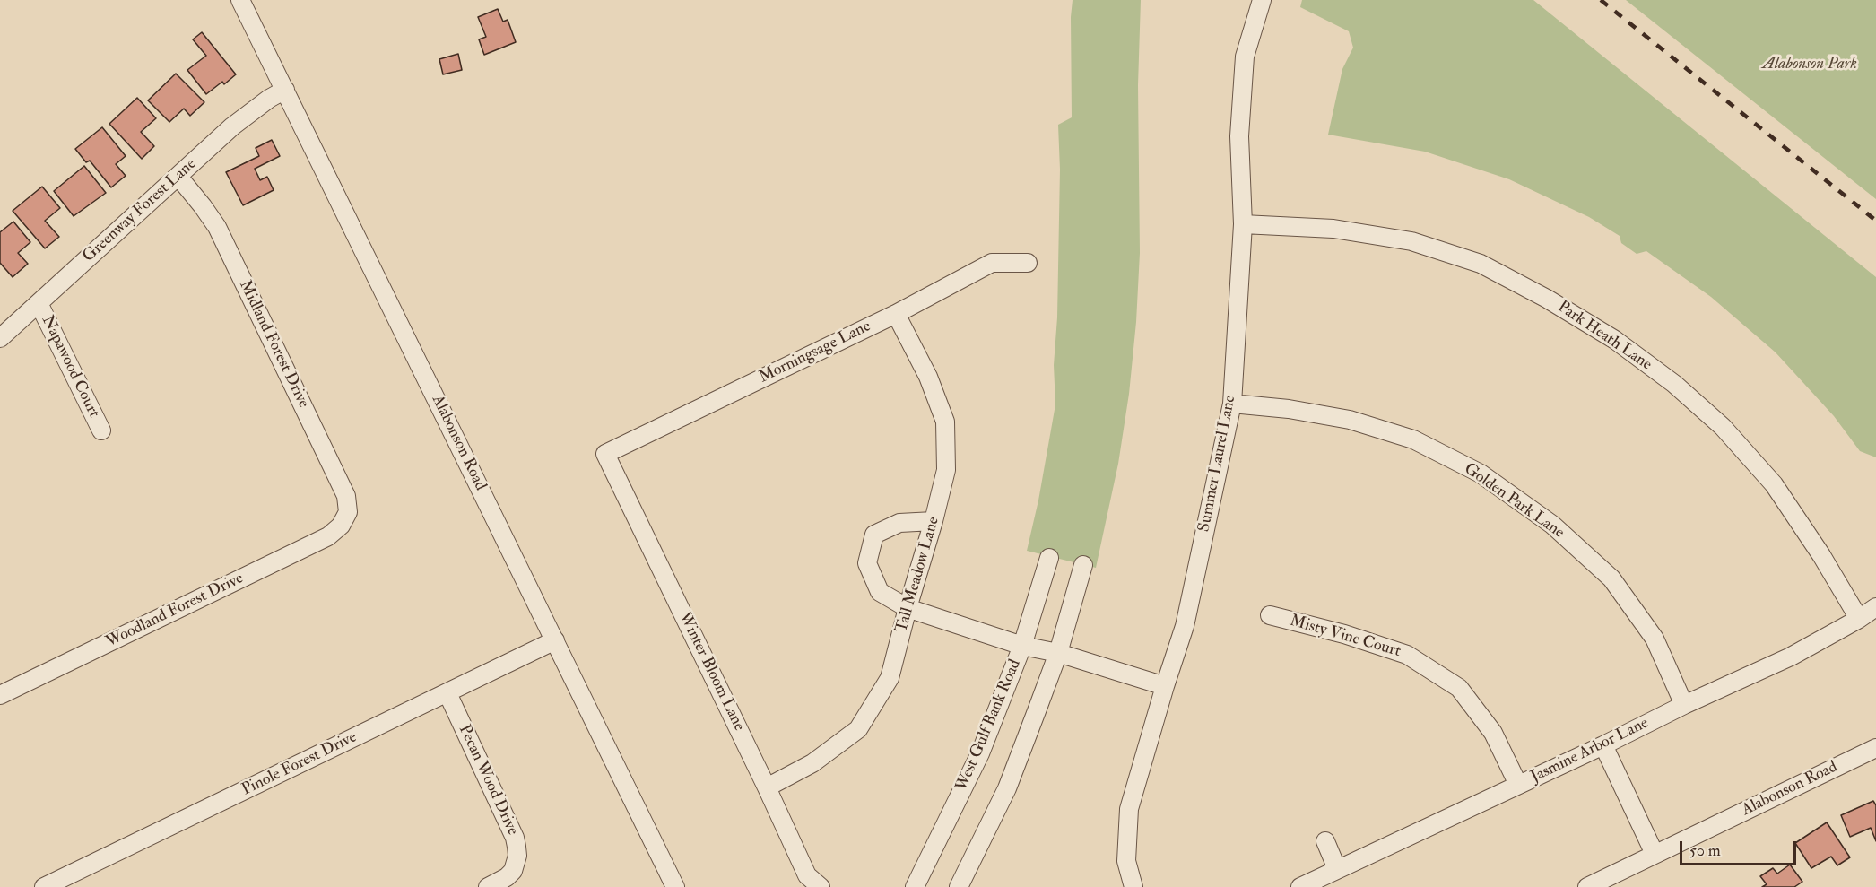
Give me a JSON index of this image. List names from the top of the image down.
{
  "streets": {
    "street": [
      "Greenway Forest Lane",
      "Park Heath Lane",
      "Midland Forest Drive",
      "Morningsage Lane",
      "Napawood Court",
      "Alabonson Road",
      "Summer Laurel Lane",
      "Golden Park Lane",
      "Tall Meadow Lane",
      "Woodland Forest Drive",
      "Misty Vine Court",
      "Winter Bloom Lane",
      "West Gulf Bank Road",
      "Jasmine Arbor Lane",
      "Pinole Forest Drive",
      "Pecan Wood Drive"
    ]
  },
  "crossings": [
    ["Greenway Forest Lane", "Midland Forest Drive"],
    ["Greenway Forest Lane", "Napawood Court"],
    ["Greenway Forest Lane", "Alabonson Road"],
    ["Park Heath Lane", "Summer Laurel Lane"],
    ["Park Heath Lane", "Jasmine Arbor Lane"],
    ["Midland Forest Drive", "Woodland Forest Drive"],
    ["Morningsage Lane", "Tall Meadow Lane"],
    ["Morningsage Lane", "Winter Bloom Lane"],
    ["Alabonson Road", "Pinole Forest Drive"],
    ["Summer Laurel Lane", "Golden Park Lane"],
    ["Golden Park Lane", "Jasmine Arbor Lane"],
    ["Tall Meadow Lane", "Winter Bloom Lane"],
    ["Misty Vine Court", "Jasmine Arbor Lane"],
    ["Pinole Forest Drive", "Pecan Wood Drive"]
  ],
  "parks": ["Alabonson Park"],
  "scale_bar": "50 m"
}
